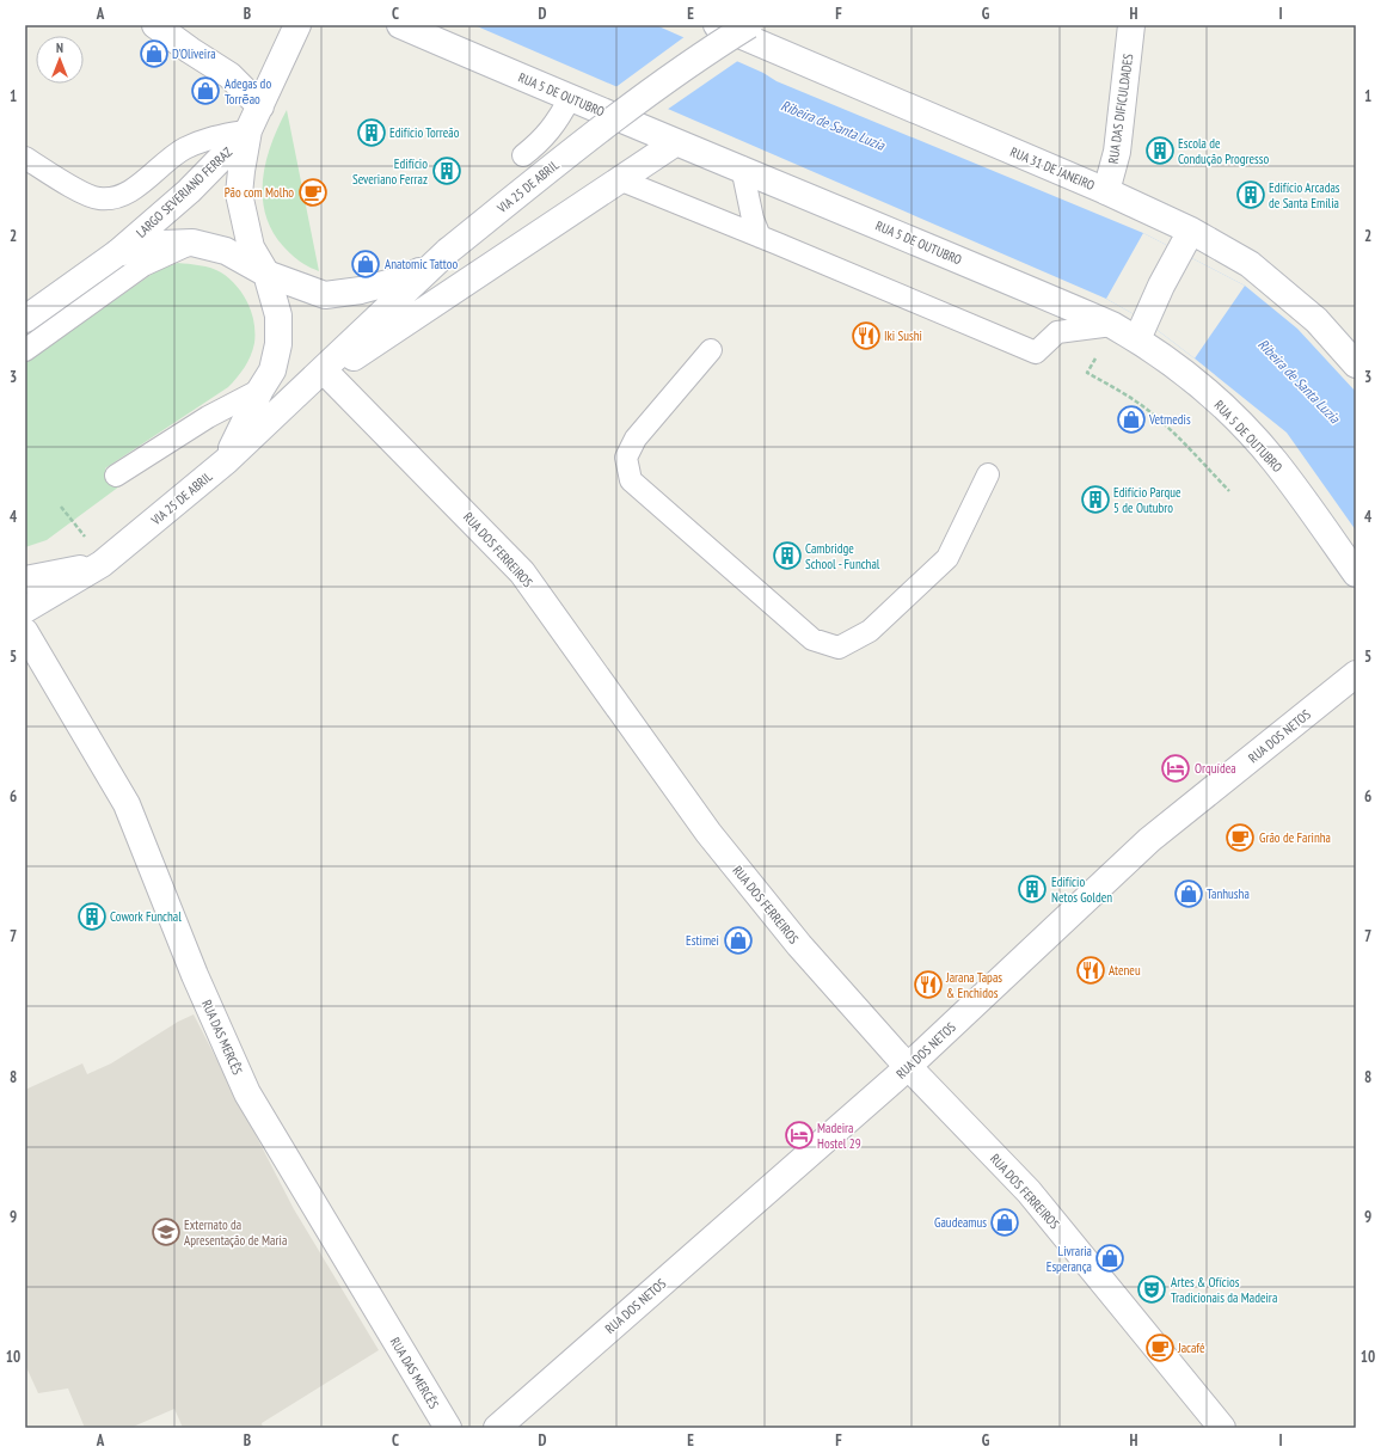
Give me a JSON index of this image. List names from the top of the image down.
{
  "streets": {
    "street": [
      "RUA 5 DE OUTUBRO",
      "RUA DAS DIFICULDADES",
      "RUA 31 DE JANEIRO",
      "VIA 25 DE ABRIL",
      "LARGO SEVERIANO FERRAZ",
      "RUA DOS FERREIROS",
      "RUA DOS NETOS",
      "RUA DAS MERCÊS"
    ]
  },
  "crossings": [
    ["RUA 5 DE OUTUBRO", "VIA 25 DE ABRIL"],
    ["RUA DAS DIFICULDADES", "RUA 31 DE JANEIRO"],
    ["VIA 25 DE ABRIL", "LARGO SEVERIANO FERRAZ"],
    ["VIA 25 DE ABRIL", "RUA DOS FERREIROS"],
    ["RUA DOS FERREIROS", "RUA DOS NETOS"]
  ],
  "water": ["Ribeira de Santa Luzia"],
  "places": {
    "shop": [
      "D'Oliveira",
      "Adegas do Torrẽao",
      "Anatomic Tattoo",
      "Vetmedis",
      "Tanhusha",
      "Estimei",
      "Gaudeamus",
      "Livraria Esperança"
    ],
    "building": [
      "Edifício Torreão",
      "Escola de Condução Progresso",
      "Edifício Severiano Ferraz",
      "Edifício Arcadas de Santa Emília",
      "Edifício Parque 5 de Outubro",
      "Cambridge School - Funchal",
      "Edifício Netos Golden",
      "Cowork Funchal"
    ],
    "cafe": ["Pão com Molho", "Grão de Farinha", "Jacafé"],
    "restaurant": ["Iki Sushi", "Ateneu", "Jarana Tapas & Enchidos"],
    "hotel": ["Orquídea", "Madeira Hostel 29"],
    "school or university": ["Externato da Apresentação de Maria"],
    "theatre": ["Artes & Ofícios Tradicionais da Madeira"]
  },
  "north": "top",
  "grid": {
    "columns": [
      "A",
      "B",
      "C",
      "D",
      "E",
      "F",
      "G",
      "H",
      "I"
    ],
    "rows": [
      "1",
      "2",
      "3",
      "4",
      "5",
      "6",
      "7",
      "8",
      "9",
      "10"
    ]
  }
}
